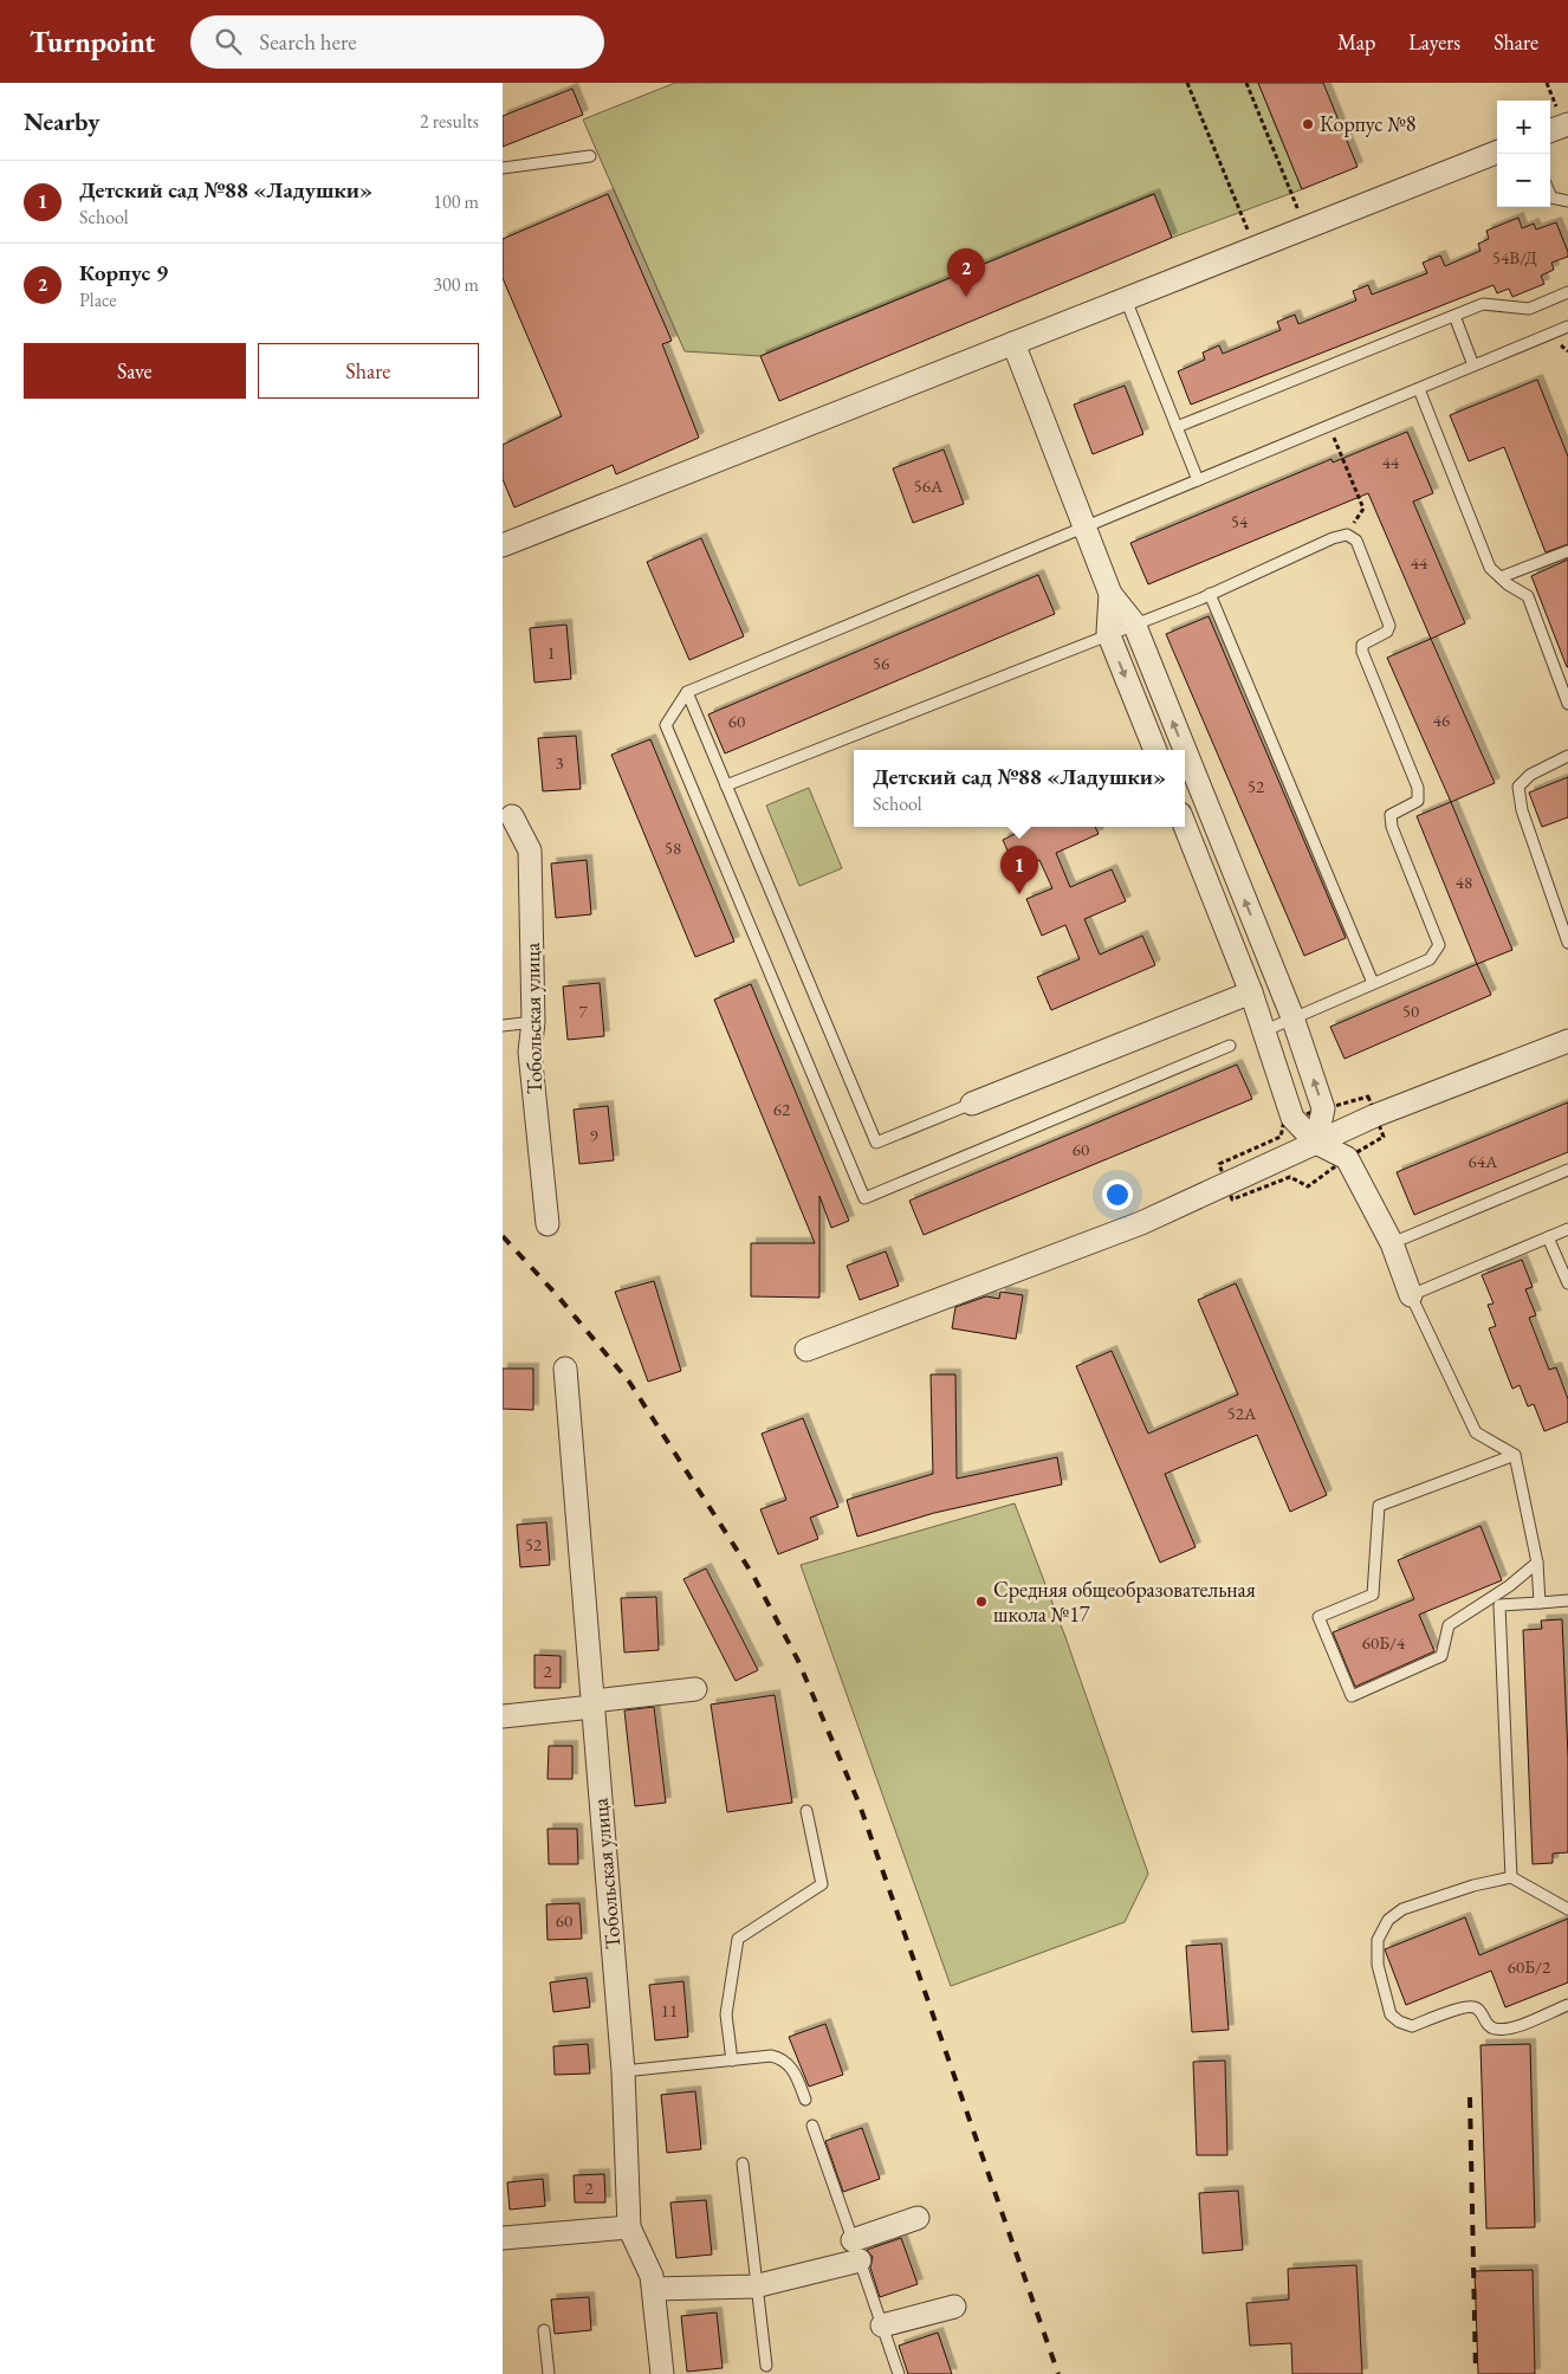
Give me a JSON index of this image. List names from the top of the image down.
{
  "streets": {
    "street": ["Тобольская улица"]
  },
  "places": ["Корпус №8", "Средняя общеобразовательная школа №17"],
  "house_numbers": [
    "54В/Д",
    "44",
    "56А",
    "54",
    "44",
    "1",
    "56",
    "46",
    "60",
    "3",
    "52",
    "58",
    "48",
    "7",
    "50",
    "62",
    "9",
    "60",
    "64А",
    "52А",
    "52",
    "60Б/4",
    "2",
    "60",
    "60Б/2",
    "11",
    "2"
  ],
  "page": {
    "header": "Turnpoint",
    "search": "Search here",
    "nav": ["Map", "Layers", "Share"],
    "heading": ["Nearby", "2 results"],
    "map_buttons": ["+", "−"],
    "list": [
      {
        "mark": "1",
        "name": "Детский сад №88 «Ладушки»",
        "note": "School",
        "value": "100 m"
      },
      {
        "mark": "2",
        "name": "Корпус 9",
        "note": "Place",
        "value": "300 m"
      }
    ],
    "pins": ["2", "1"],
    "buttons": ["Save", "Share"],
    "popup": ["Детский сад №88 «Ладушки»", "School"]
  }
}
